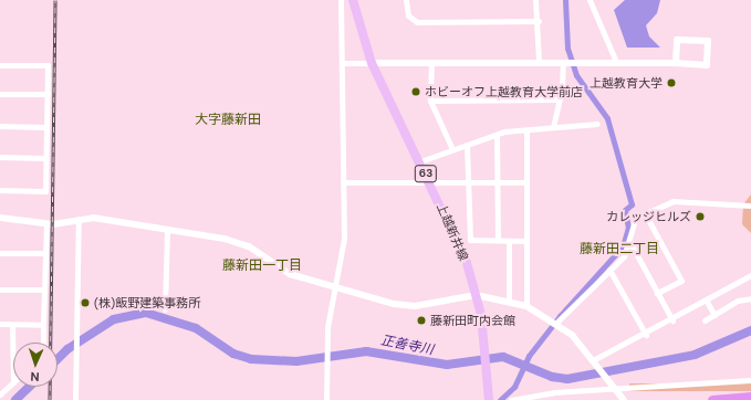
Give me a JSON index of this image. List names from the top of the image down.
{
  "streets": {
    "main road": ["63", "上越新井線"]
  },
  "districts": ["大字藤新田", "藤新田二丁目", "藤新田一丁目"],
  "water": ["正善寺川"],
  "places": [
    "上越教育大学",
    "ホビーオフ上越教育大学前店",
    "カレッジヒルズ",
    "(株)飯野建築事務所",
    "藤新田町内会館"
  ],
  "north": "bottom"
}
